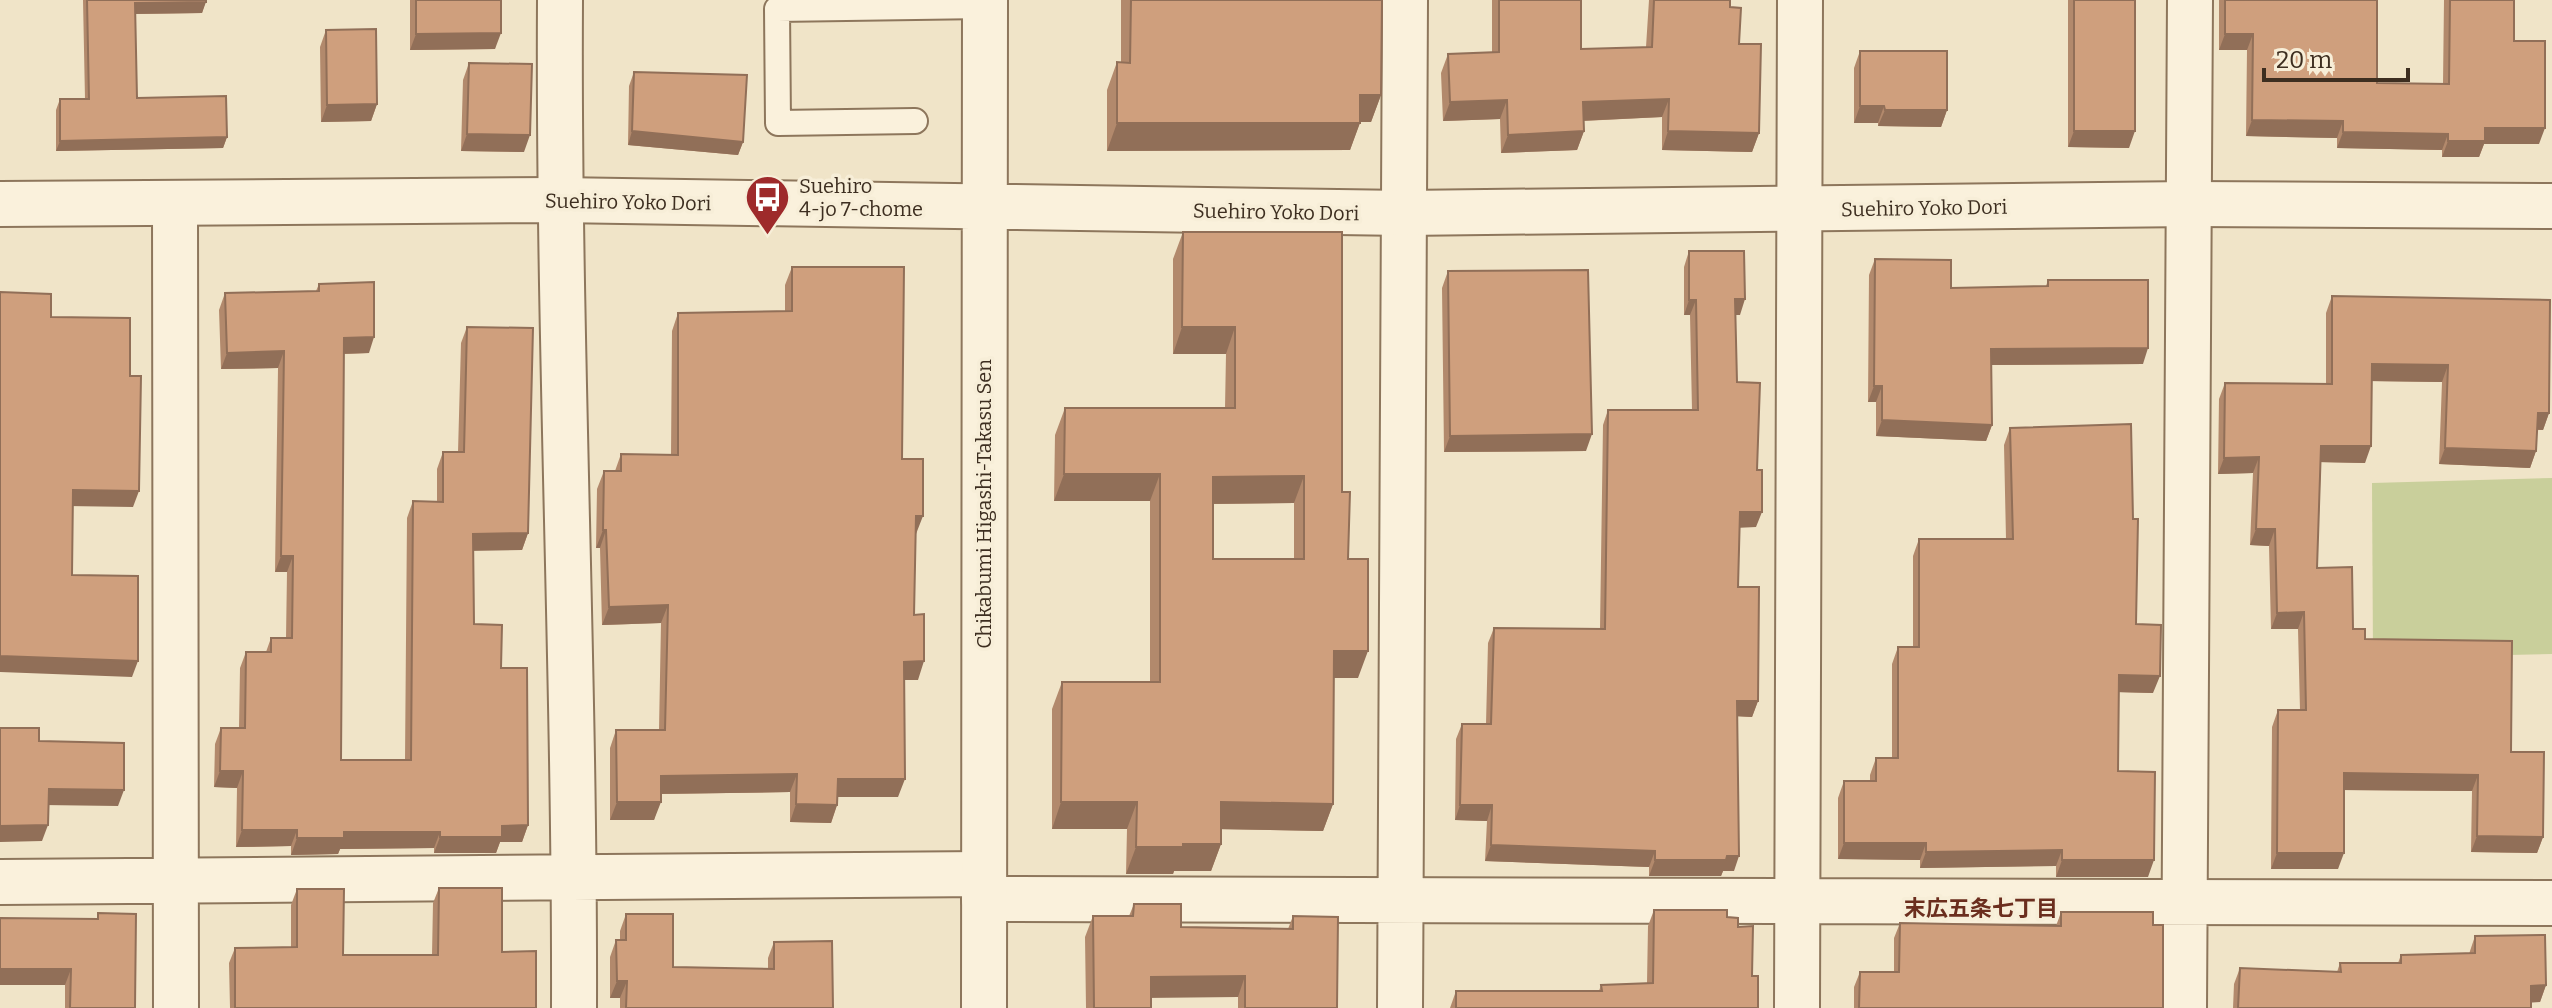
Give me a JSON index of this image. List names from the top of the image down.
{
  "streets": {
    "street": ["Suehiro Yoko Dori", "Chikabumi Higashi-Takasu Sen"]
  },
  "crossings": [
    ["Suehiro Yoko Dori", "Chikabumi Higashi-Takasu Sen"]
  ],
  "districts": ["末広五条七丁目"],
  "places": {
    "bus stop": ["Suehiro 4-jo 7-chome"]
  },
  "scale_bar": "20 m"
}
